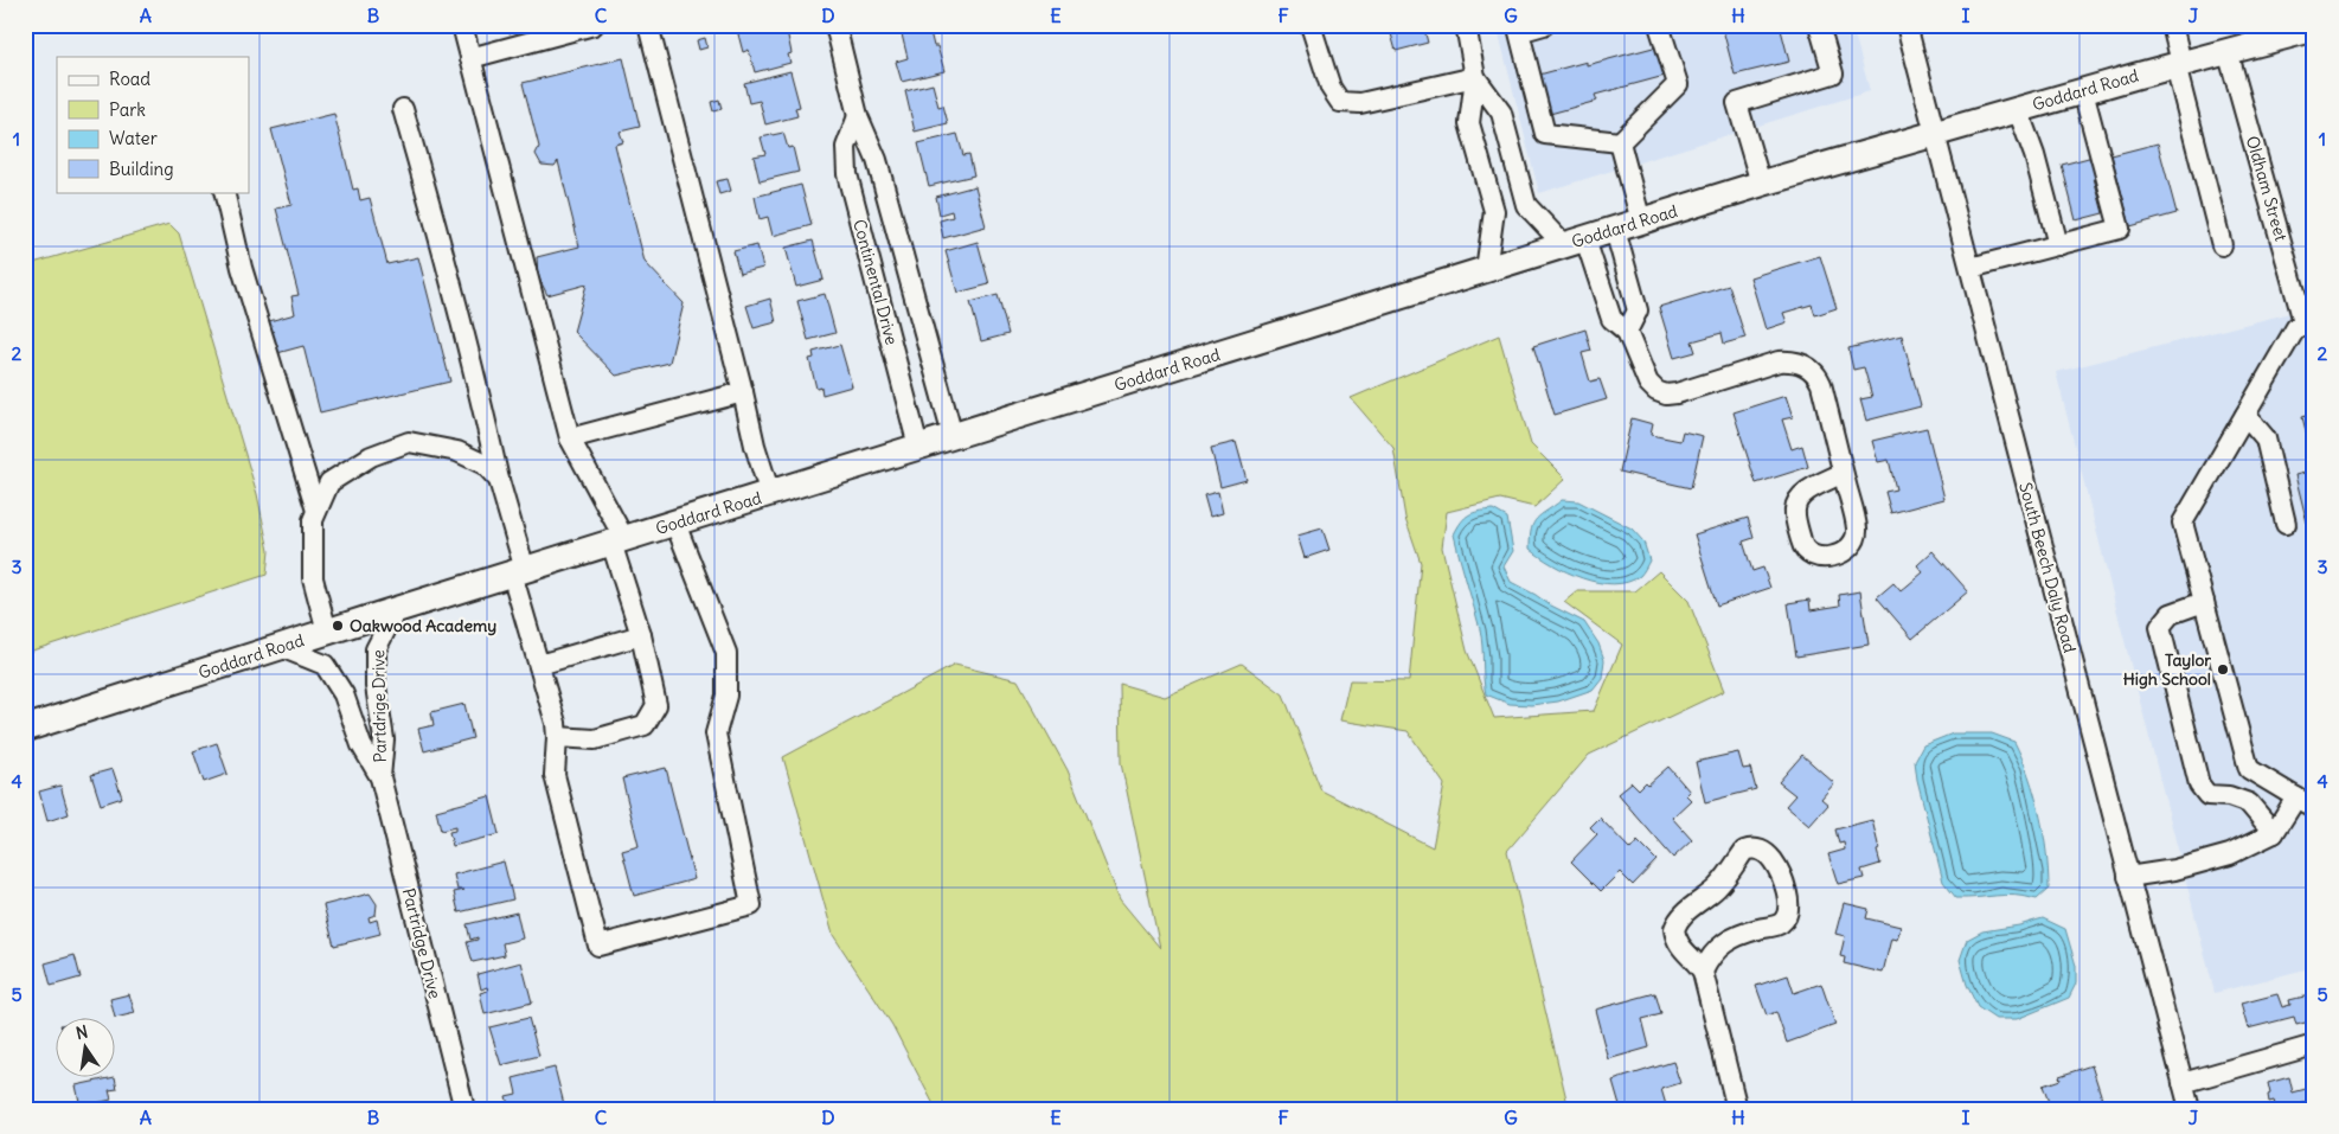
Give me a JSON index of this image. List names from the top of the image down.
{
  "streets": {
    "main road": ["Goddard Road"],
    "street": [
      "Oldham Street",
      "Continental Drive",
      "South Beech Daly Road",
      "Partdrige Drive",
      "Partridge Drive"
    ]
  },
  "crossings": [
    ["Goddard Road", "Oldham Street"],
    ["Goddard Road", "Continental Drive"],
    ["Goddard Road", "South Beech Daly Road"],
    ["Goddard Road", "Partdrige Drive"],
    ["Partdrige Drive", "Partridge Drive"]
  ],
  "places": ["Oakwood Academy", "Taylor High School"],
  "legend": [
    "Road",
    "Park",
    "Water",
    "Building"
  ],
  "north": "top",
  "grid": {
    "columns": [
      "A",
      "B",
      "C",
      "D",
      "E",
      "F",
      "G",
      "H",
      "I",
      "J"
    ],
    "rows": [
      "1",
      "2",
      "3",
      "4",
      "5"
    ]
  }
}
